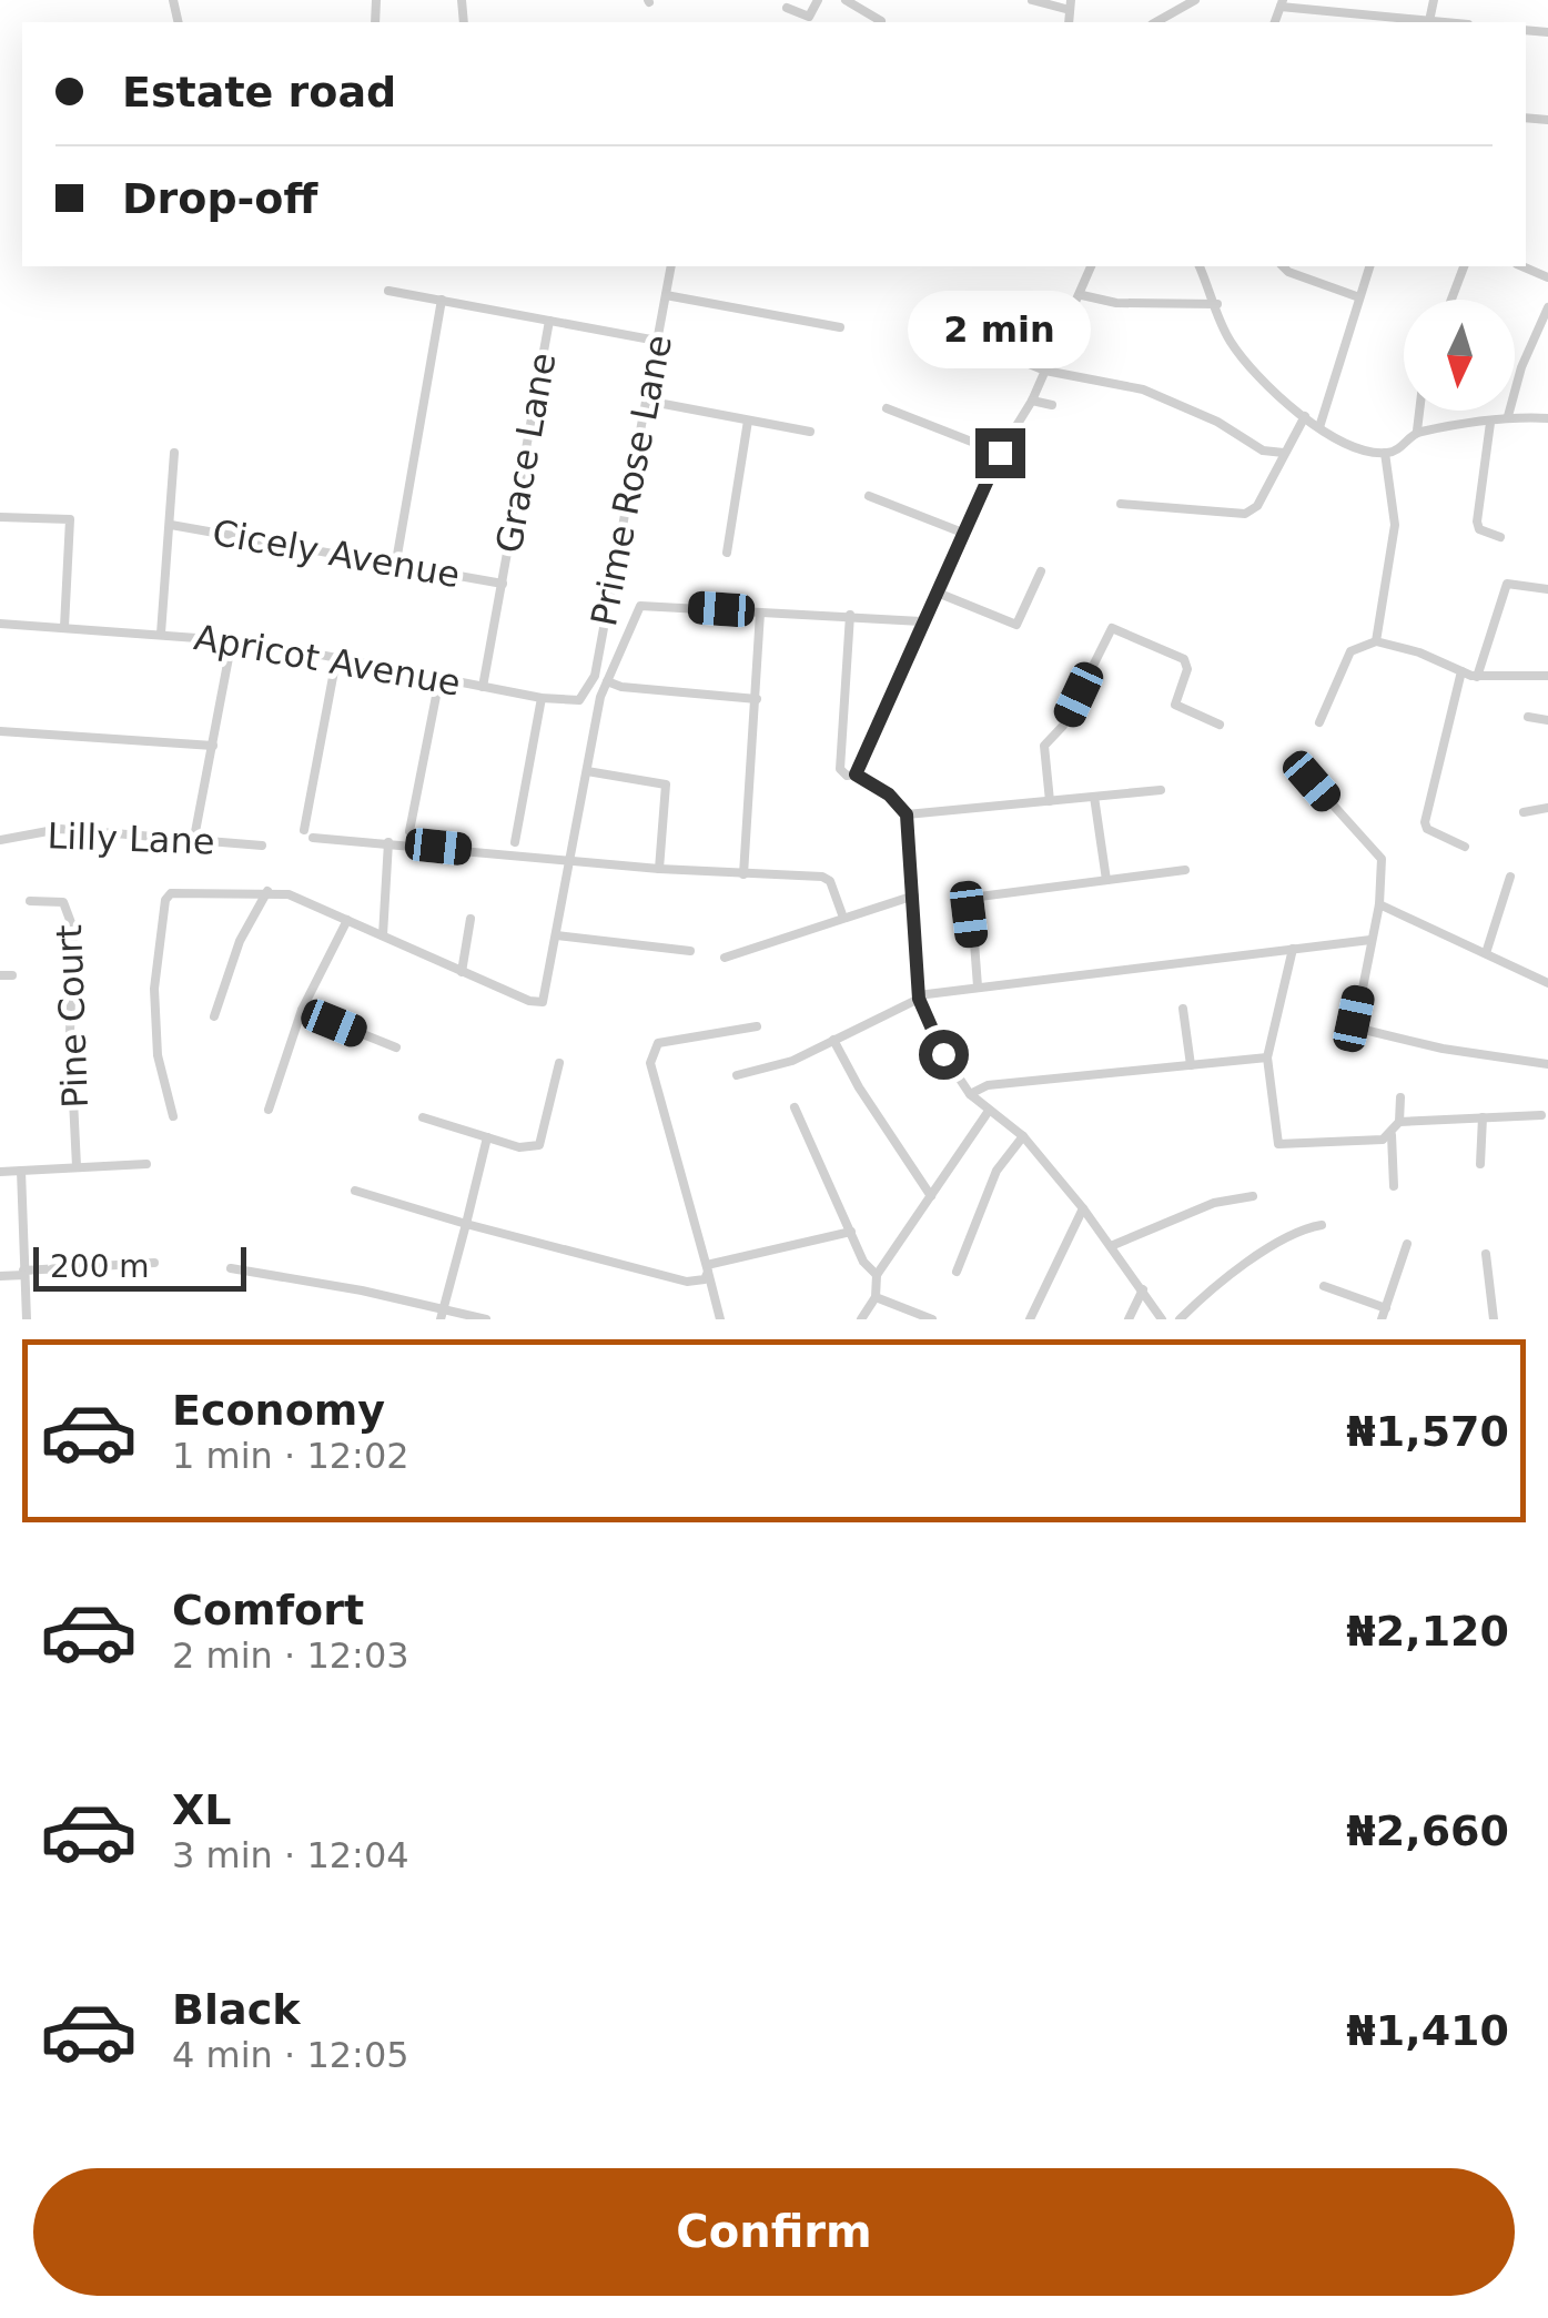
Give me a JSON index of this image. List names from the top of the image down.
{
  "streets": {
    "street": [
      "Grace Lane",
      "Prime Rose Lane",
      "Cicely Avenue",
      "Apricot Avenue",
      "Lilly Lane",
      "Pine Court"
    ]
  },
  "crossings": [
    ["Grace Lane", "Cicely Avenue"],
    ["Grace Lane", "Apricot Avenue"],
    ["Prime Rose Lane", "Apricot Avenue"]
  ],
  "scale_bar": "200 m",
  "north": "bottom",
  "page": {
    "banner": ["Estate road", "Drop-off"],
    "bubble": "2 min",
    "scale": "200 m",
    "list": [
      {
        "name": "Economy",
        "note": "1 min · 12:02",
        "value": "₦1,570"
      },
      {
        "name": "Comfort",
        "note": "2 min · 12:03",
        "value": "₦2,120"
      },
      {
        "name": "XL",
        "note": "3 min · 12:04",
        "value": "₦2,660"
      },
      {
        "name": "Black",
        "note": "4 min · 12:05",
        "value": "₦1,410"
      }
    ],
    "buttons": "Confirm"
  }
}
